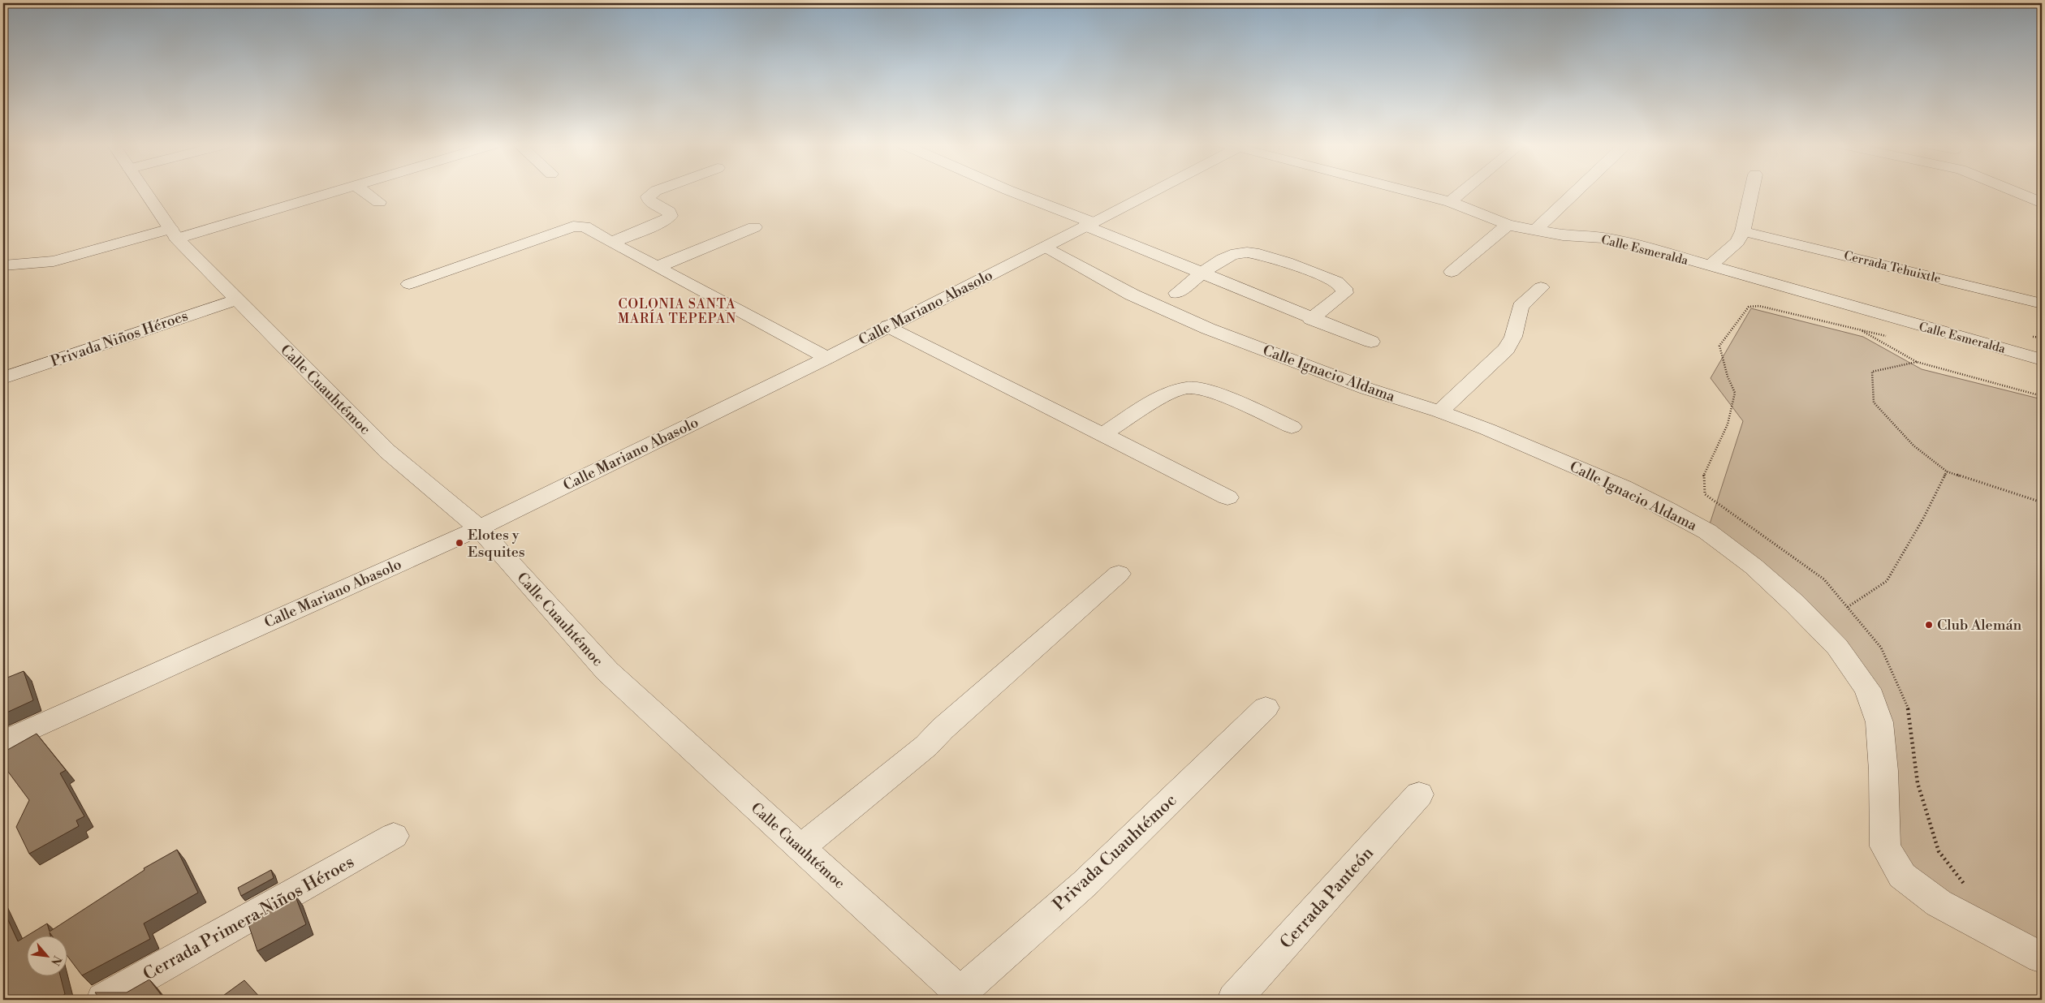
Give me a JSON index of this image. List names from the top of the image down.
{
  "streets": {
    "street": [
      "Calle Esmeralda",
      "Cerrada Tehuixtle",
      "Calle Mariano Abasolo",
      "Privada Niños Héroes",
      "Calle Ignacio Aldama",
      "Calle Cuauhtémoc",
      "Privada Cuauhtémoc",
      "Cerrada Panteón",
      "Cerrada Primera Niños Héroes"
    ]
  },
  "crossings": [
    ["Calle Mariano Abasolo", "Calle Ignacio Aldama"],
    ["Calle Mariano Abasolo", "Calle Cuauhtémoc"],
    ["Privada Niños Héroes", "Calle Cuauhtémoc"],
    ["Calle Cuauhtémoc", "Privada Cuauhtémoc"]
  ],
  "districts": ["COLONIA SANTA MARÍA TEPEPAN"],
  "places": ["Elotes y Esquites", "Club Alemán"],
  "north": "bottom right"
}
